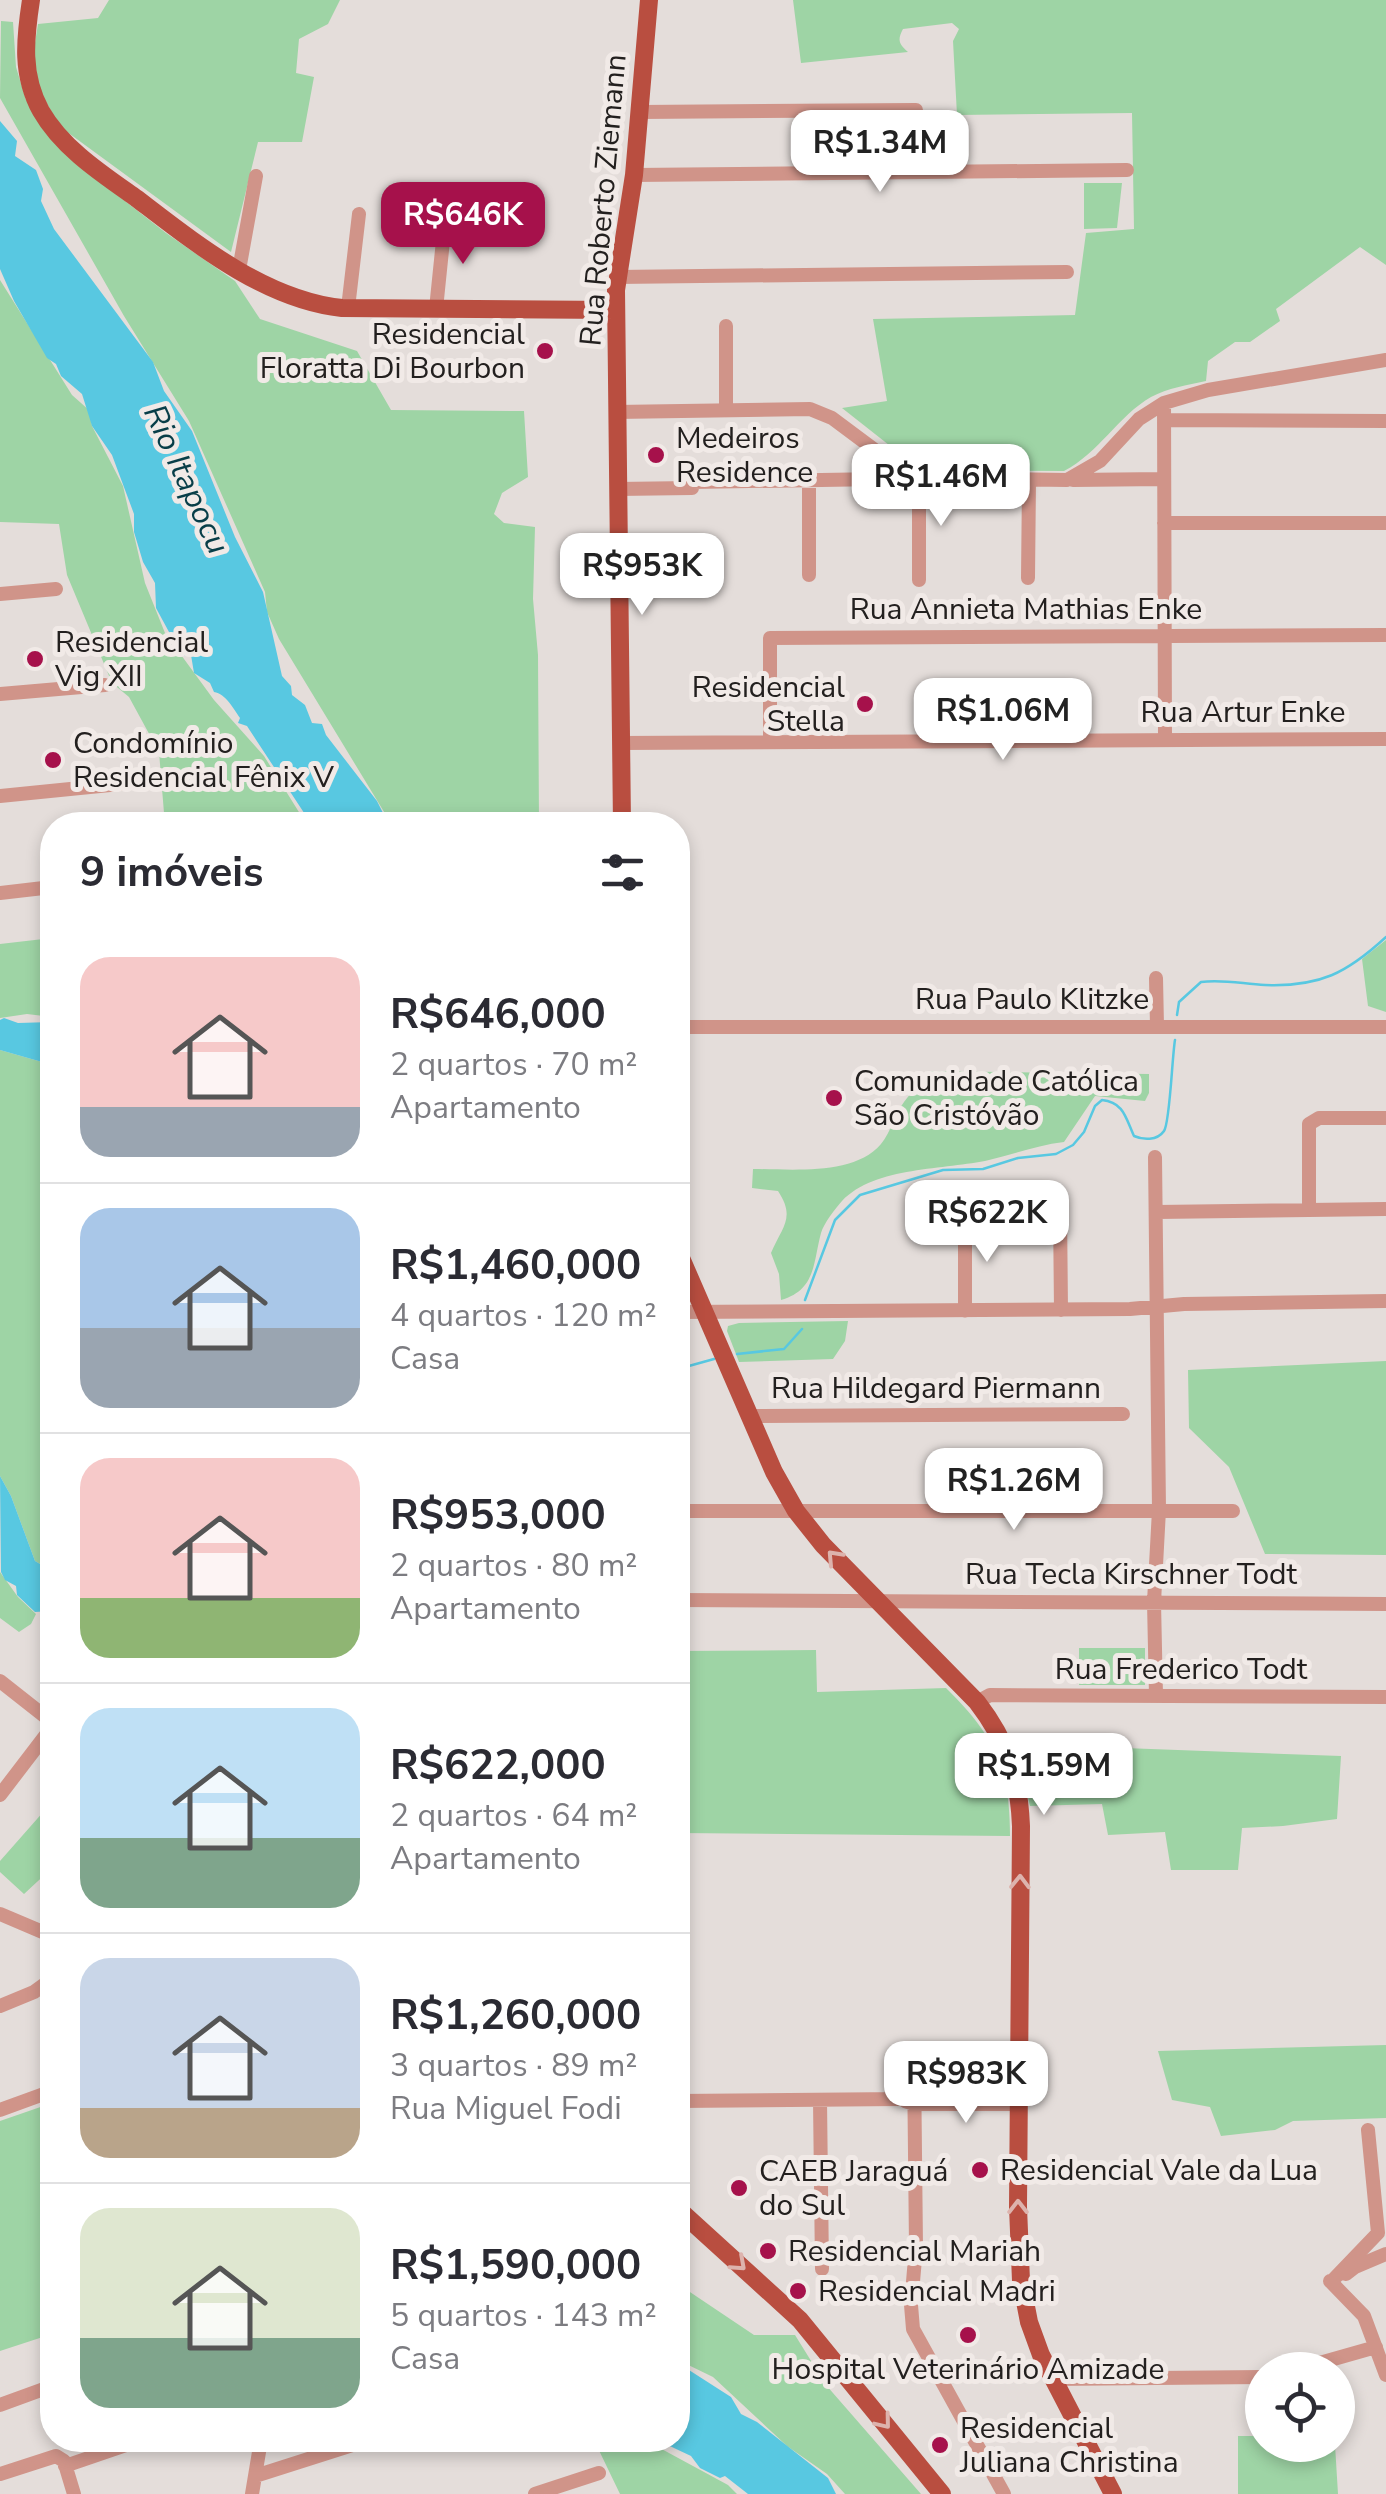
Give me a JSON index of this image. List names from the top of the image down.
{
  "streets": {
    "main road": ["Rua Roberto Ziemann"],
    "street": [
      "Rua Annieta Mathias Enke",
      "Rua Artur Enke",
      "Rua Paulo Klitzke",
      "Rua Hildegard Piermann",
      "Rua Tecla Kirschner Todt",
      "Rua Frederico Todt"
    ]
  },
  "crossings": [
    ["Rua Roberto Ziemann", "Rua Artur Enke"],
    ["Rua Annieta Mathias Enke", "Rua Artur Enke"]
  ],
  "water": ["Rio Itapocu"],
  "places": [
    "Residencial Floratta Di Bourbon",
    "Medeiros Residence",
    "Residencial Vig XII",
    "Residencial Stella",
    "Condomínio Residencial Fênix V",
    "Comunidade Católica São Cristóvão",
    "Residencial Vale da Lua",
    "CAEB Jaraguá do Sul",
    "Residencial Mariah",
    "Residencial Madri",
    "Hospital Veterinário Amizade",
    "Residencial Juliana Christina"
  ],
  "page": {
    "price": [
      "R$1.34M",
      "R$646K",
      "R$1.46M",
      "R$953K",
      "R$1.06M",
      "R$622K",
      "R$1.26M",
      "R$1.59M",
      "R$983K"
    ],
    "heading": "9 imóveis",
    "list": [
      {
        "name": "R$646,000",
        "note": "2 quartos · 70 m² · Apartamento"
      },
      {
        "name": "R$1,460,000",
        "note": "4 quartos · 120 m² · Casa"
      },
      {
        "name": "R$953,000",
        "note": "2 quartos · 80 m² · Apartamento"
      },
      {
        "name": "R$622,000",
        "note": "2 quartos · 64 m² · Apartamento"
      },
      {
        "name": "R$1,260,000",
        "note": "3 quartos · 89 m² · Rua Miguel Fodi"
      },
      {
        "name": "R$1,590,000",
        "note": "5 quartos · 143 m² · Casa"
      }
    ]
  }
}
